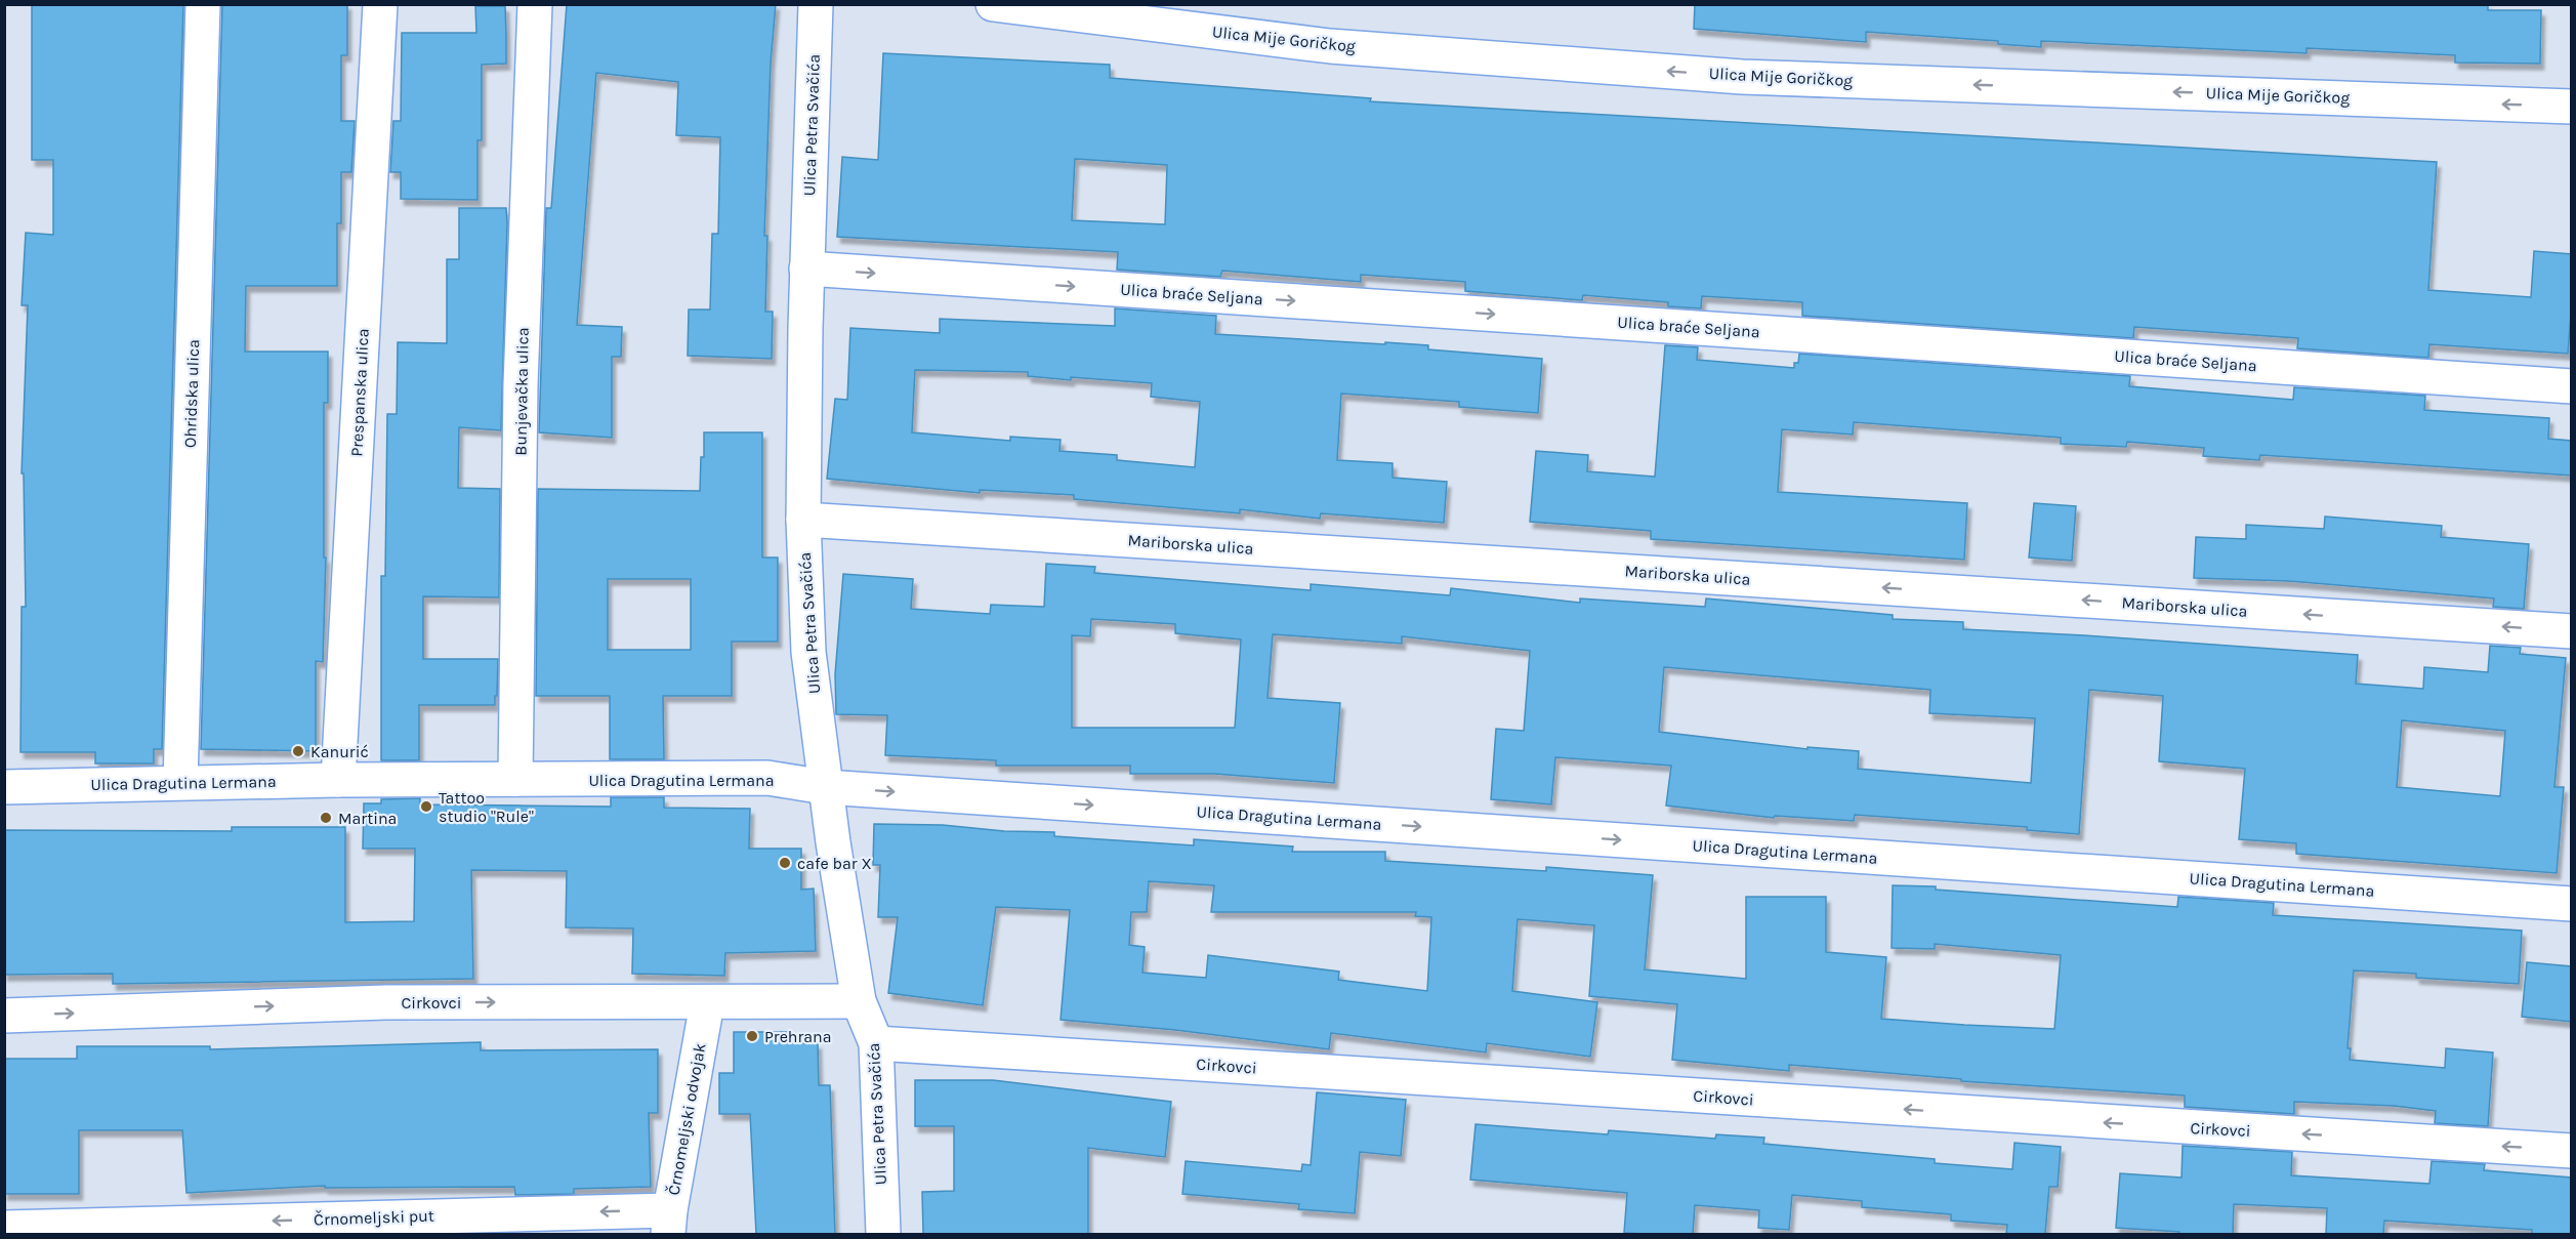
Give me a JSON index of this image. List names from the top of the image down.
{
  "streets": {
    "street": [
      "Ulica Mije Goričkog",
      "Ulica Petra Svačića",
      "Ulica braće Seljana",
      "Bunjevačka ulica",
      "Prespanska ulica",
      "Ohridska ulica",
      "Mariborska ulica",
      "Ulica Dragutina Lermana",
      "Cirkovci",
      "Črnomeljski odvojak",
      "Črnomeljski put"
    ]
  },
  "crossings": [
    ["Ulica Petra Svačića", "Ulica braće Seljana"],
    ["Ulica Petra Svačića", "Mariborska ulica"],
    ["Ulica Petra Svačića", "Ulica Dragutina Lermana"],
    ["Ulica Petra Svačića", "Cirkovci"],
    ["Bunjevačka ulica", "Ulica Dragutina Lermana"],
    ["Prespanska ulica", "Ulica Dragutina Lermana"],
    ["Ohridska ulica", "Ulica Dragutina Lermana"],
    ["Cirkovci", "Črnomeljski odvojak"],
    ["Črnomeljski odvojak", "Črnomeljski put"]
  ],
  "one_way": [
    "Ulica Mije Goričkog",
    "Ulica braće Seljana",
    "Mariborska ulica",
    "Ulica Dragutina Lermana",
    "Črnomeljski put"
  ],
  "places": [
    "Kanurić",
    "Tattoo studio \"Rule\"",
    "Martina",
    "cafe bar X",
    "Prehrana"
  ]
}
